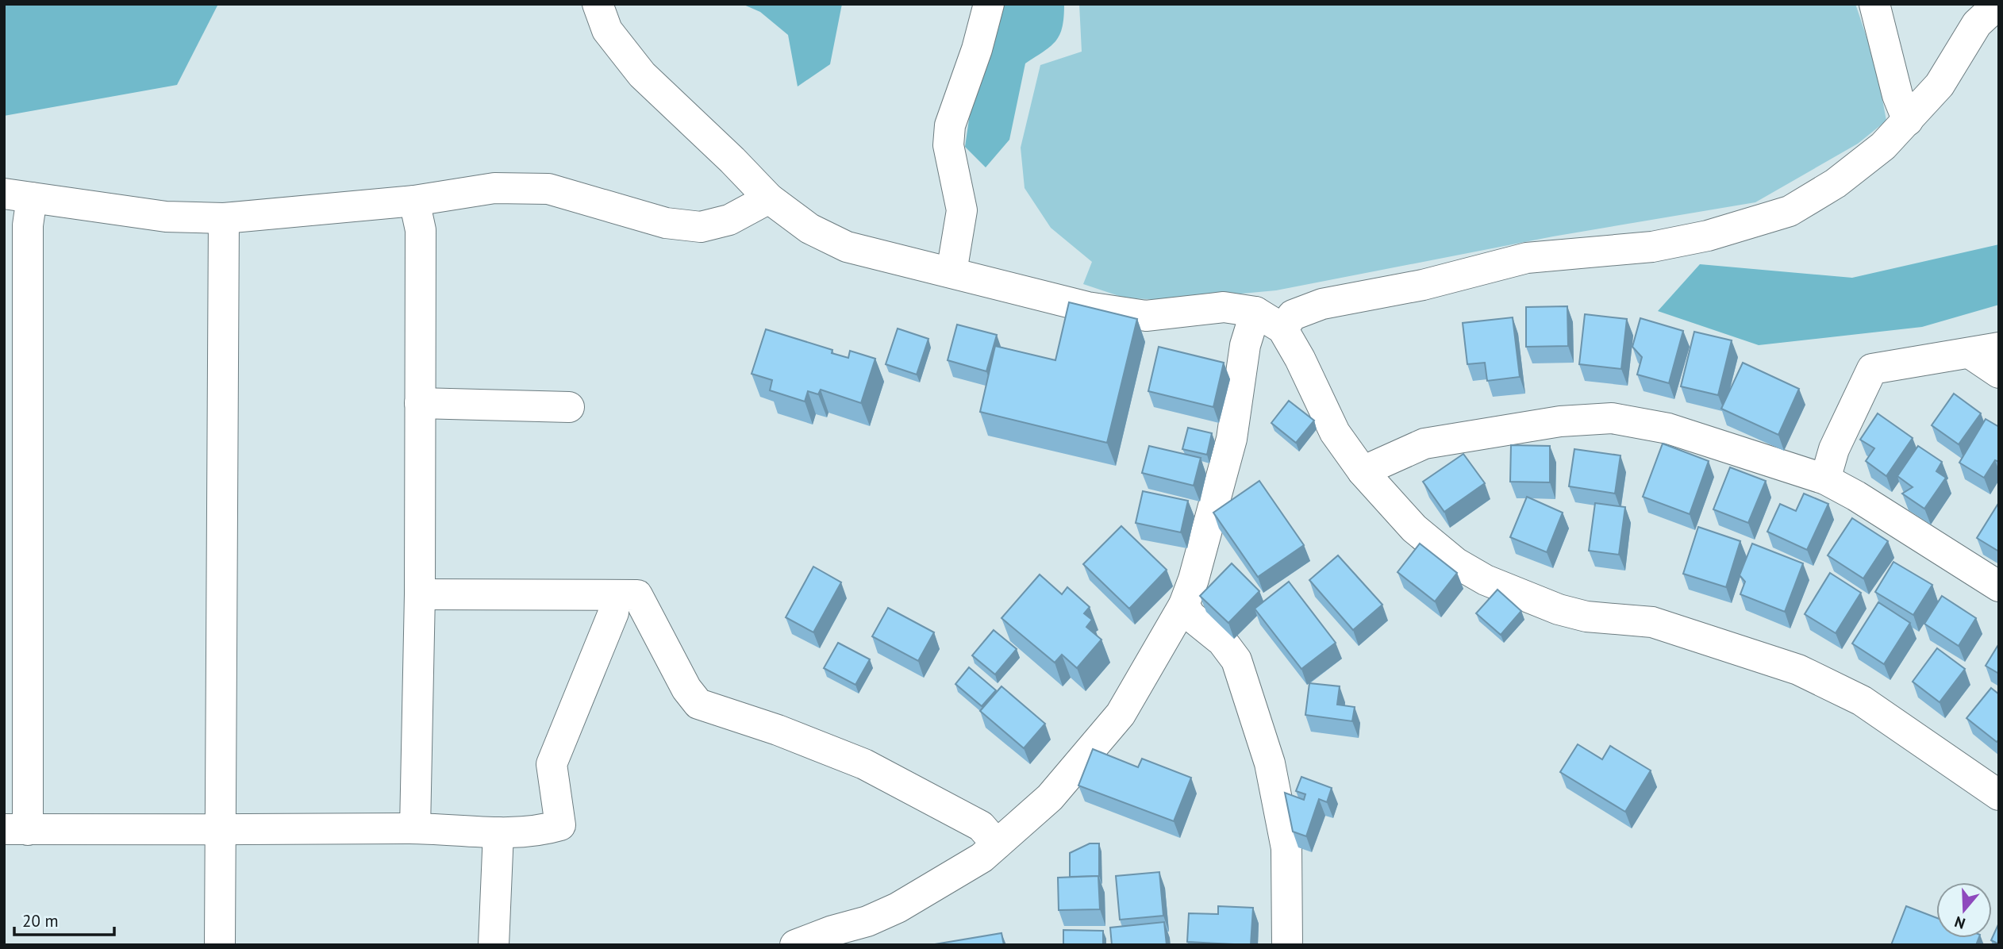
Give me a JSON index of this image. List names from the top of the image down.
{
  "scale_bar": "20 m",
  "north": "bottom"
}
